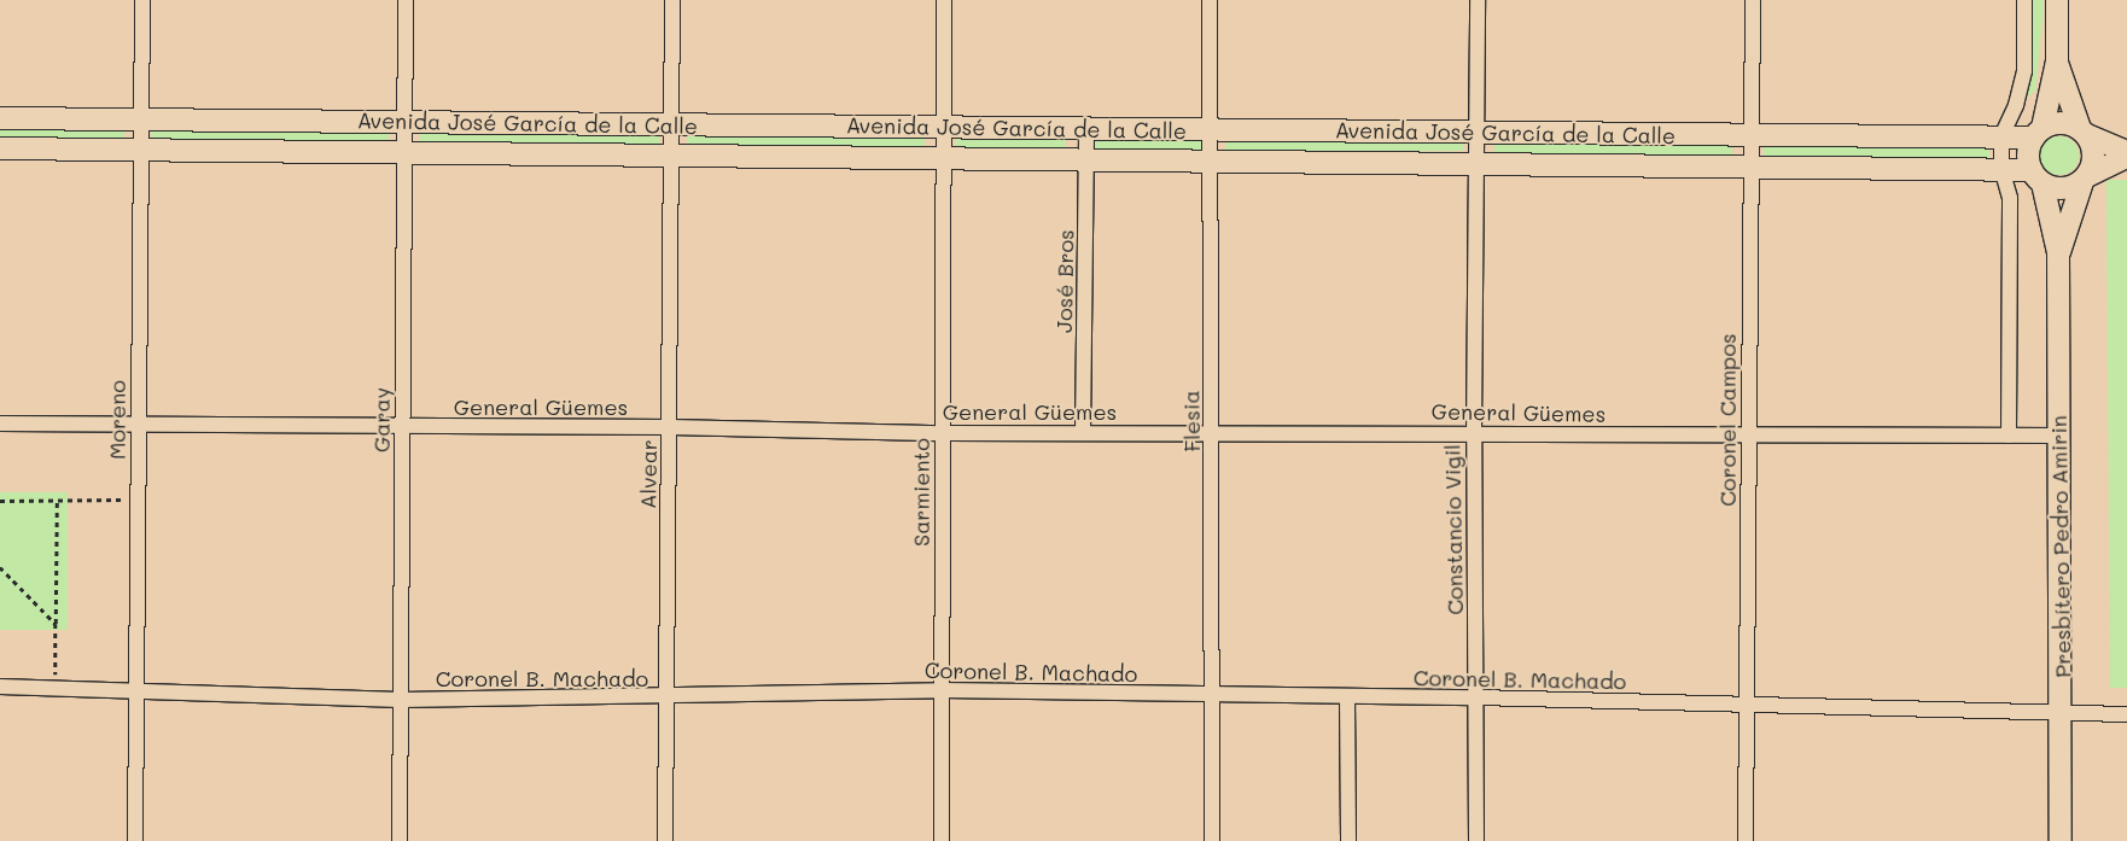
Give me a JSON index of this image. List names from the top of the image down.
{
  "streets": {
    "main road": ["Avenida José García de la Calle", "Presbítero Pedro Amirin"],
    "street": [
      "José Bros",
      "General Güemes",
      "Moreno",
      "Garay",
      "Coronel Campos",
      "Flesia",
      "Alvear",
      "Sarmiento",
      "Constancio Vigil",
      "Coronel B. Machado"
    ]
  },
  "crossings": [
    ["Avenida José García de la Calle", "José Bros"],
    ["Avenida José García de la Calle", "Moreno"],
    ["Avenida José García de la Calle", "Garay"],
    ["Avenida José García de la Calle", "Coronel Campos"],
    ["Avenida José García de la Calle", "Flesia"],
    ["Avenida José García de la Calle", "Alvear"],
    ["Avenida José García de la Calle", "Sarmiento"],
    ["Avenida José García de la Calle", "Constancio Vigil"],
    ["Avenida José García de la Calle", "Presbítero Pedro Amirin"],
    ["José Bros", "General Güemes"],
    ["General Güemes", "Moreno"],
    ["General Güemes", "Garay"],
    ["General Güemes", "Coronel Campos"],
    ["General Güemes", "Flesia"],
    ["General Güemes", "Alvear"],
    ["General Güemes", "Sarmiento"],
    ["General Güemes", "Constancio Vigil"],
    ["General Güemes", "Presbítero Pedro Amirin"],
    ["Moreno", "Coronel B. Machado"],
    ["Garay", "Coronel B. Machado"],
    ["Coronel Campos", "Coronel B. Machado"],
    ["Flesia", "Coronel B. Machado"],
    ["Alvear", "Coronel B. Machado"],
    ["Sarmiento", "Coronel B. Machado"],
    ["Constancio Vigil", "Coronel B. Machado"],
    ["Presbítero Pedro Amirin", "Coronel B. Machado"]
  ]
}
